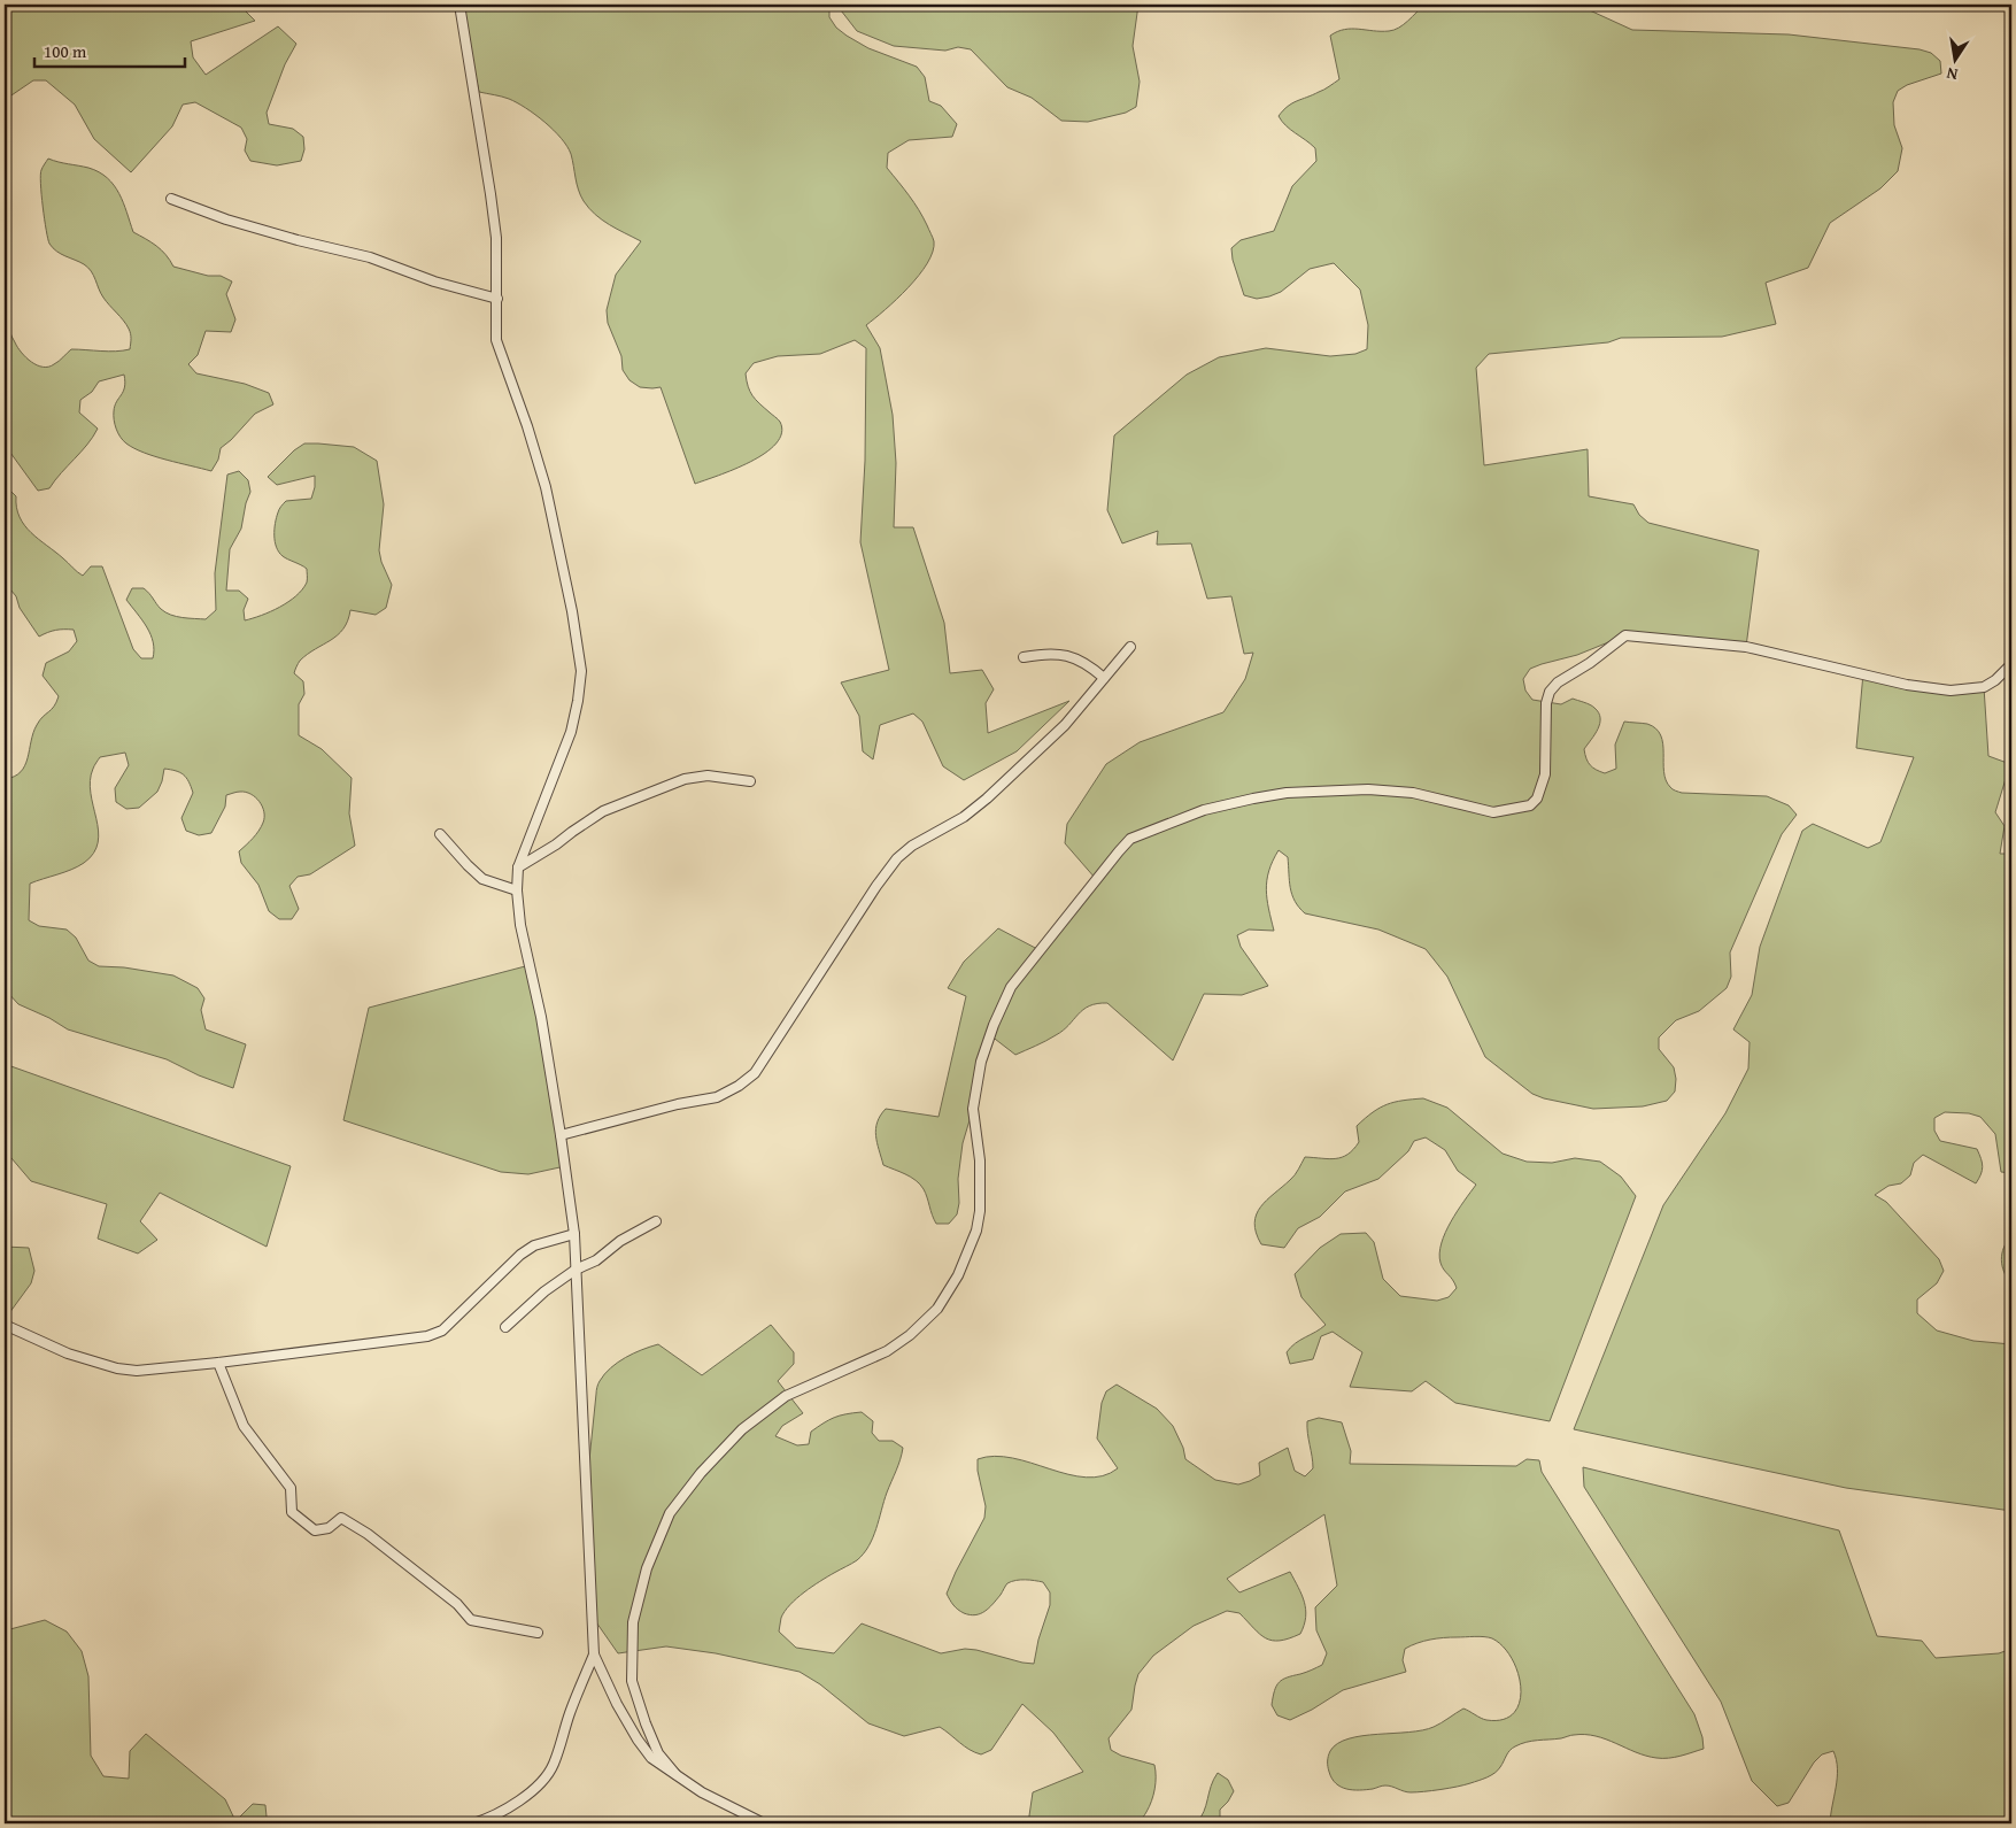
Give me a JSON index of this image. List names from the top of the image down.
{
  "scale_bar": "100 m",
  "north": "bottom"
}
